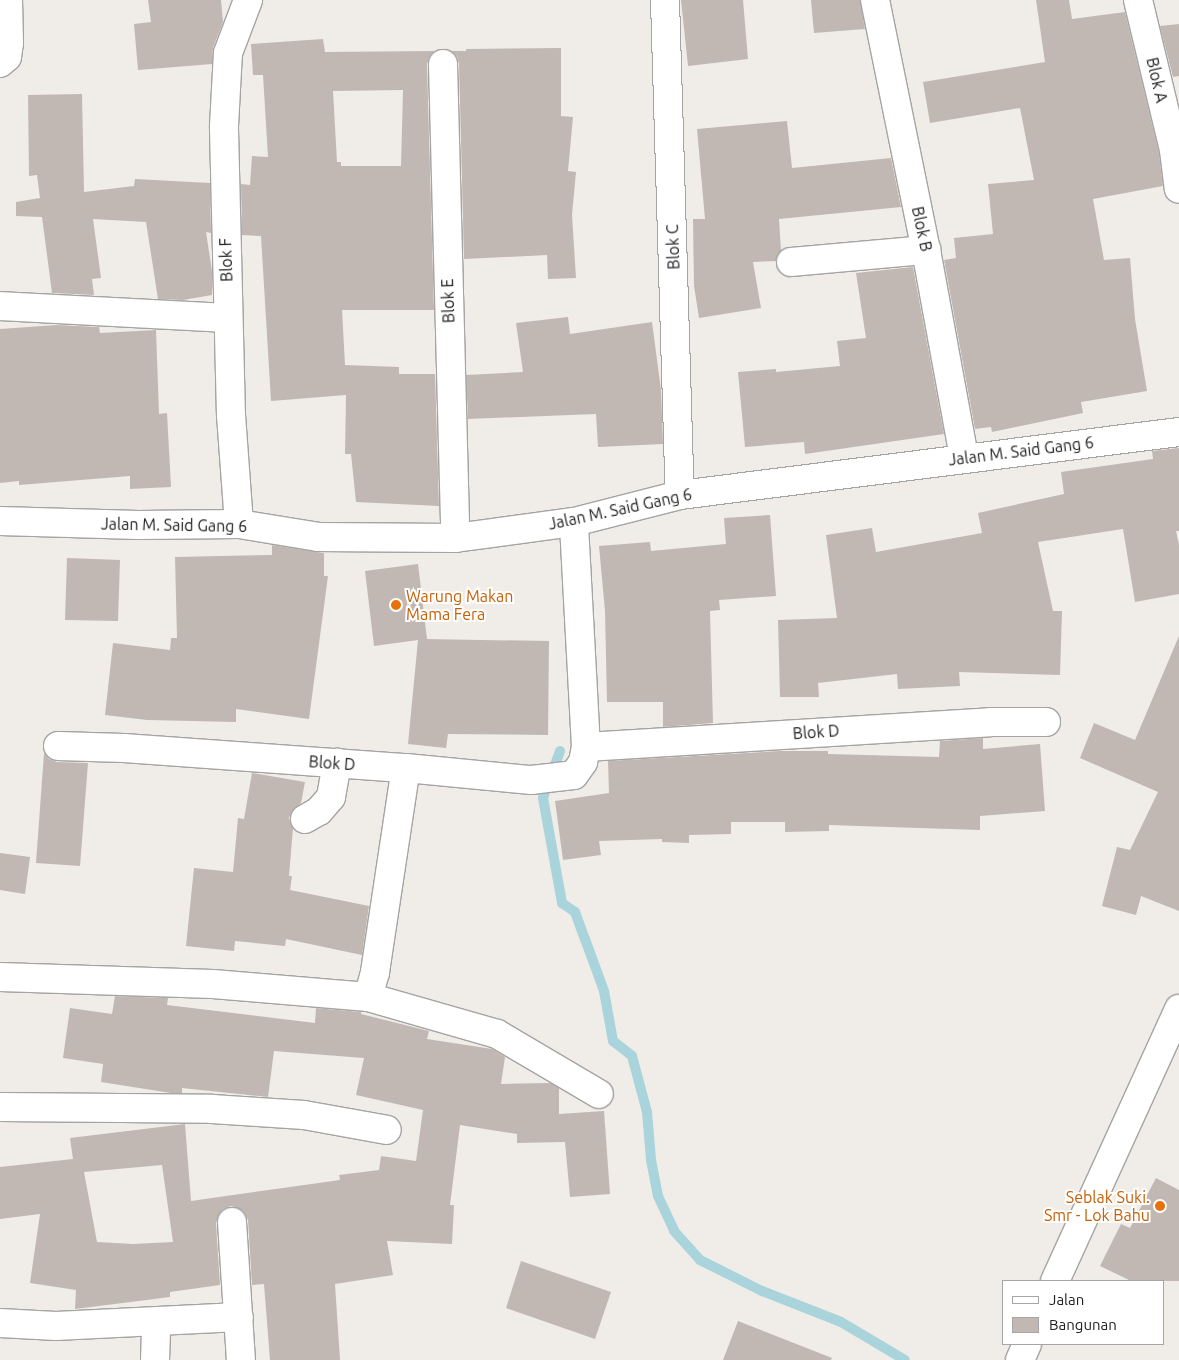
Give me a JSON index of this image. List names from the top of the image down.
{
  "streets": {
    "street": [
      "Blok A",
      "Blok B",
      "Blok C",
      "Blok F",
      "Blok E",
      "Jalan M. Said Gang 6",
      "Blok D"
    ]
  },
  "crossings": [
    ["Blok B", "Jalan M. Said Gang 6"],
    ["Blok C", "Jalan M. Said Gang 6"],
    ["Blok F", "Jalan M. Said Gang 6"],
    ["Blok E", "Jalan M. Said Gang 6"],
    ["Jalan M. Said Gang 6", "Blok D"]
  ],
  "places": ["Warung Makan Mama Fera", "Seblak Suki. Smr - Lok Bahu"],
  "legend": ["Jalan", "Bangunan"]
}
